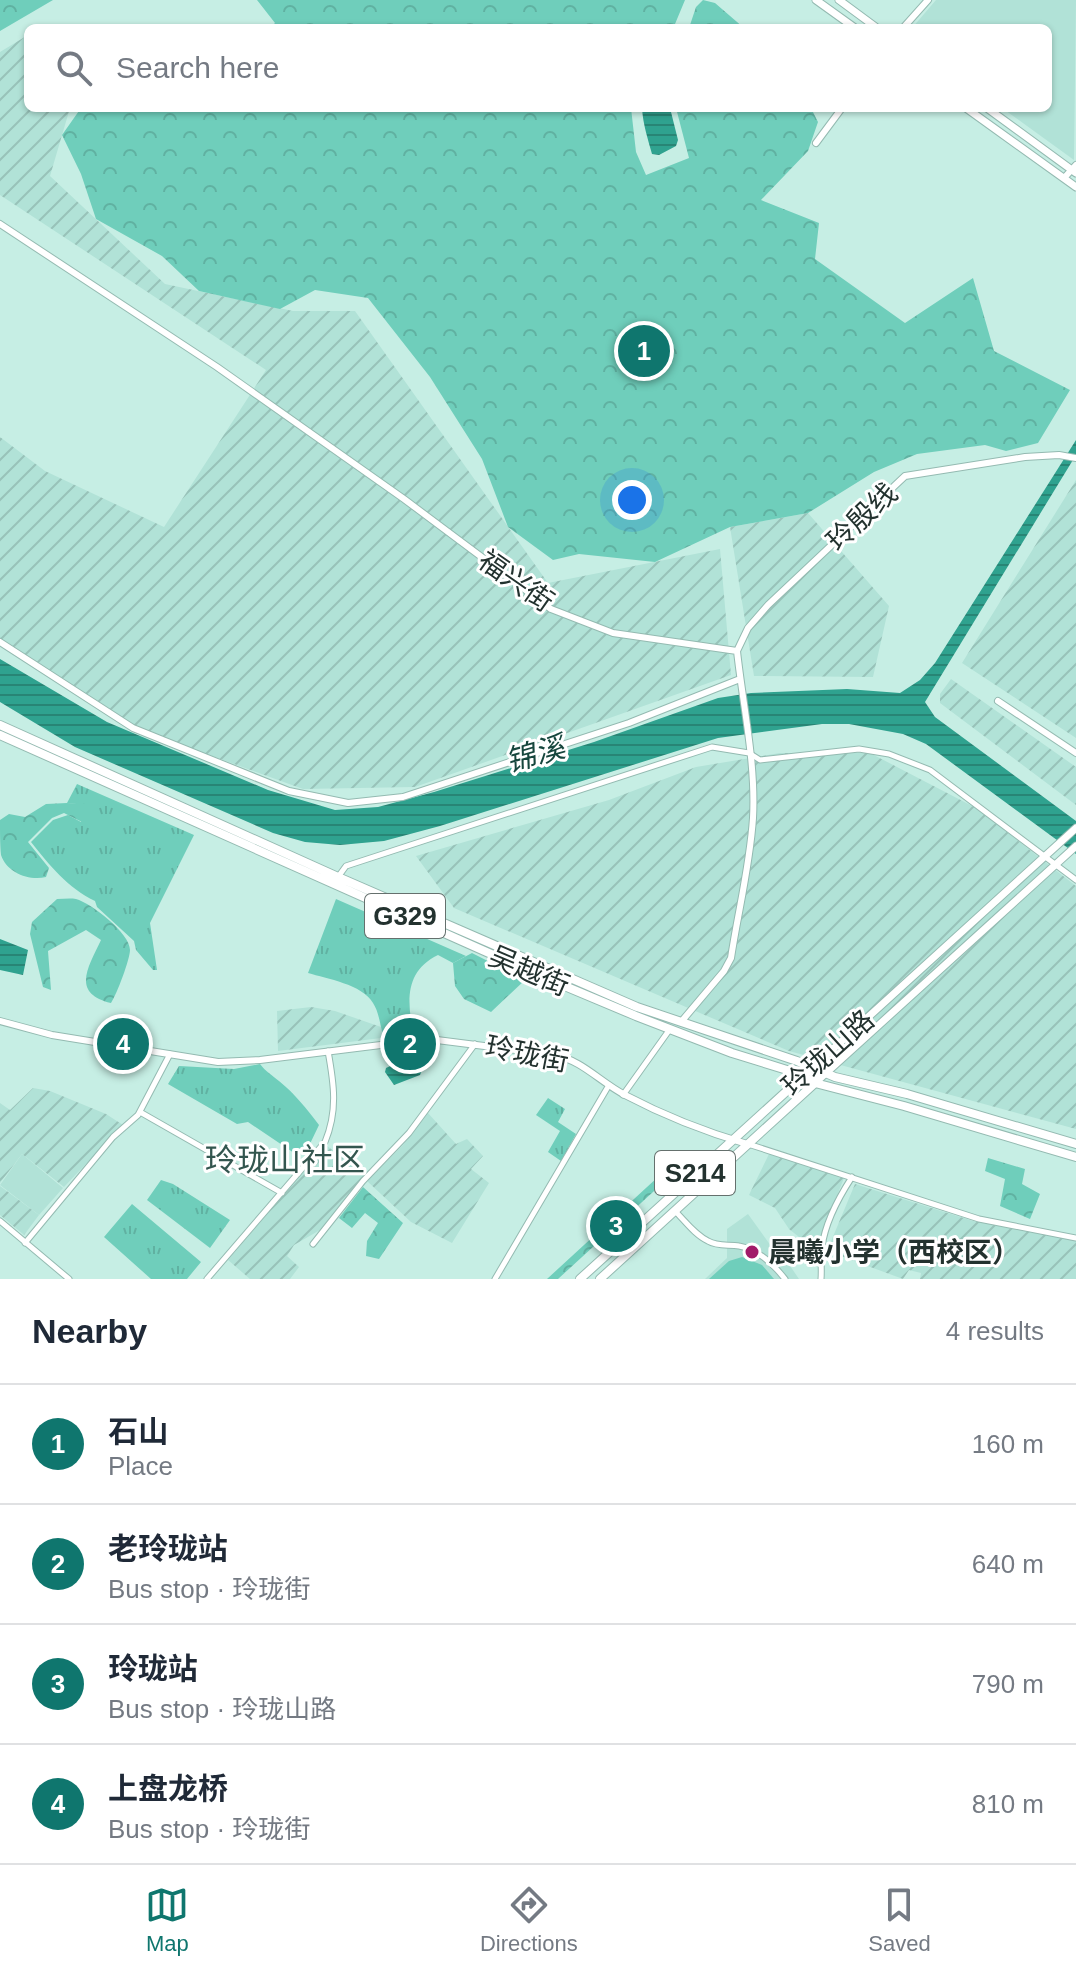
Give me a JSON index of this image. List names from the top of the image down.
{
  "streets": {
    "main road": [
      "G329",
      "吴越街",
      "玲珑山路",
      "S214"
    ],
    "street": ["玲殷线", "福兴街", "玲珑街"]
  },
  "crossings": [
    ["玲殷线", "福兴街"],
    ["吴越街", "玲珑山路"],
    ["玲珑山路", "玲珑街"]
  ],
  "districts": ["玲珑山社区"],
  "water": ["锦溪"],
  "places": ["晨曦小学（西校区）"],
  "page": {
    "search": "Search here",
    "pins": [
      "1",
      "2",
      "4",
      "3"
    ],
    "heading": ["Nearby", "4 results"],
    "list": [
      {
        "mark": "1",
        "name": "石山",
        "note": "Place",
        "value": "160 m"
      },
      {
        "mark": "2",
        "name": "老玲珑站",
        "note": "Bus stop · 玲珑街",
        "value": "640 m"
      },
      {
        "mark": "3",
        "name": "玲珑站",
        "note": "Bus stop · 玲珑山路",
        "value": "790 m"
      },
      {
        "mark": "4",
        "name": "上盘龙桥",
        "note": "Bus stop · 玲珑街",
        "value": "810 m"
      }
    ],
    "nav": ["Map", "Directions", "Saved"]
  }
}
